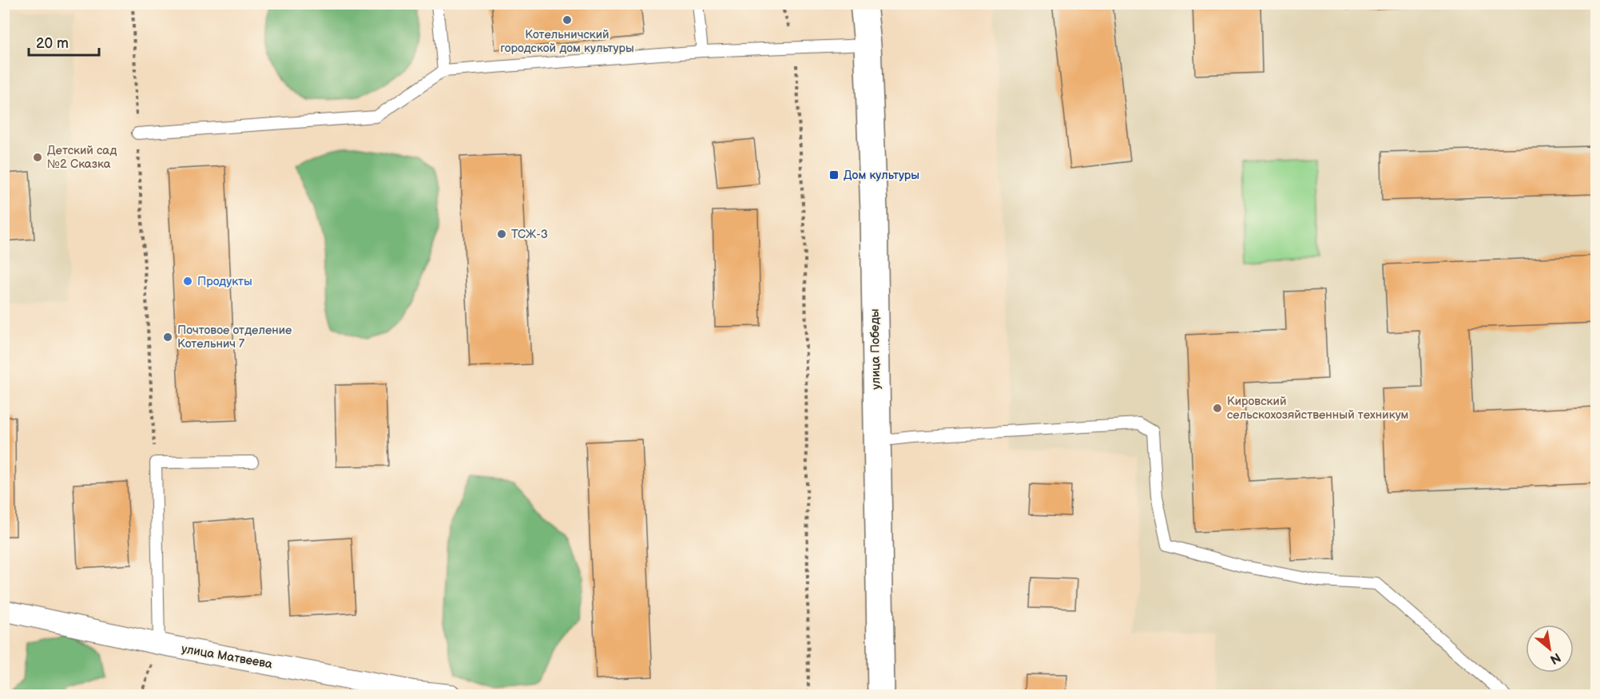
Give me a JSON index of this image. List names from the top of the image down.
{
  "streets": {
    "highway": ["улица Победы"],
    "street": ["улица Матвеева"]
  },
  "places": {
    "other": [
      "Котельничский городской дом культуры",
      "Детский сад №2 Сказка",
      "ТСЖ-3",
      "Продукты",
      "Почтовое отделение Котельнич 7",
      "Кировский сельскохозяйственный техникум"
    ],
    "transit": ["Дом культуры"]
  },
  "scale_bar": "20 m",
  "north": "bottom right"
}
